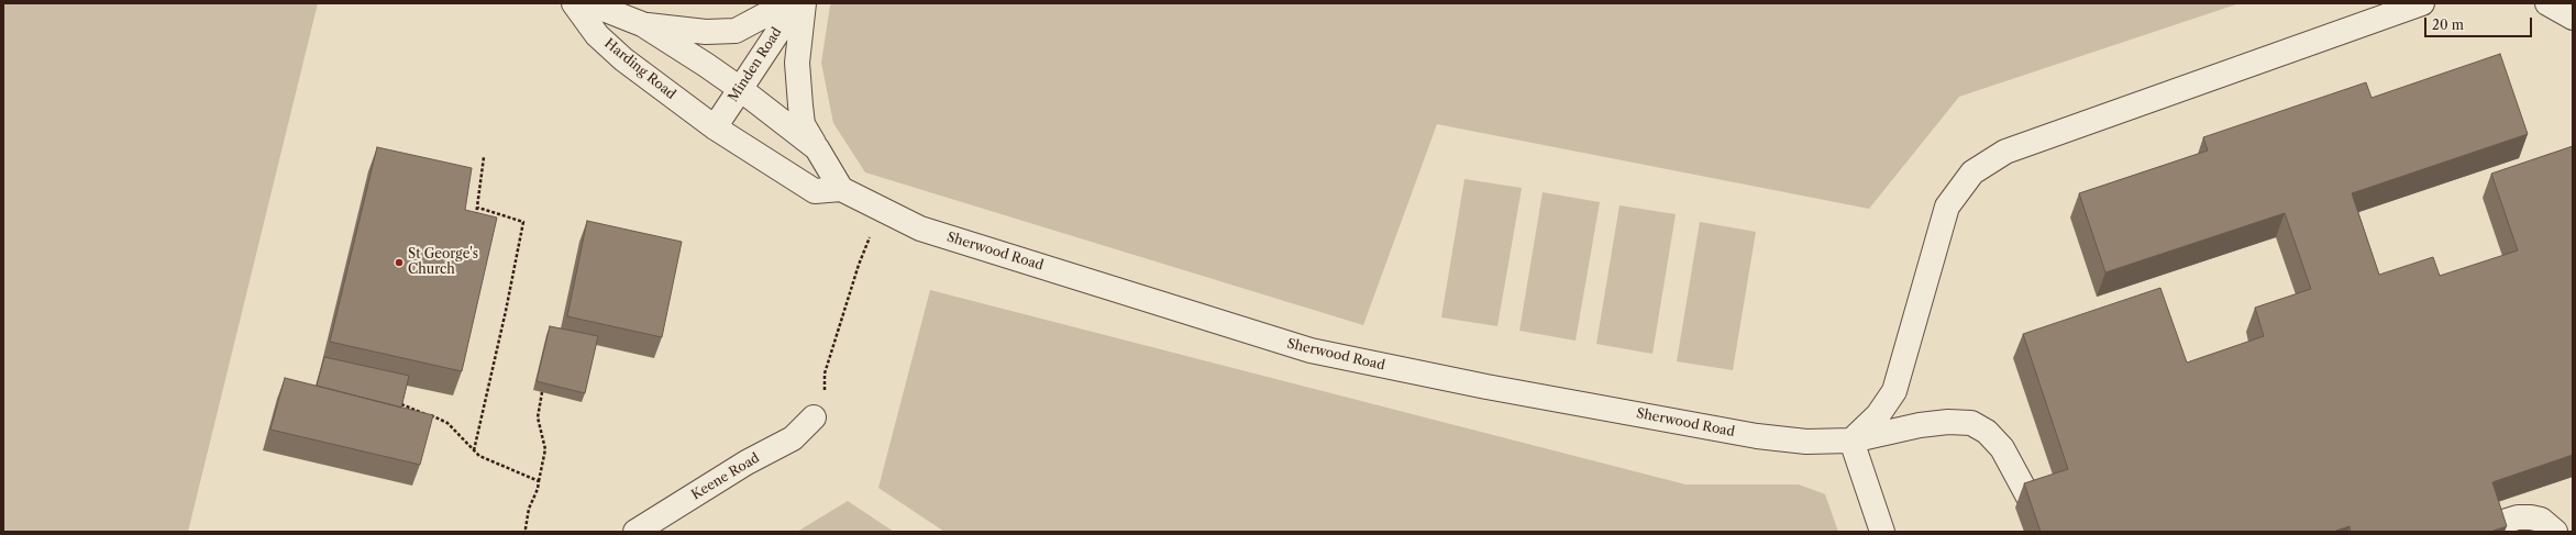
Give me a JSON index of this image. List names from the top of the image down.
{
  "streets": {
    "street": [
      "Minden Road",
      "Harding Road",
      "Sherwood Road",
      "Keene Road"
    ]
  },
  "crossings": [
    ["Minden Road", "Harding Road"]
  ],
  "places": ["St George's Church"],
  "scale_bar": "20 m"
}
